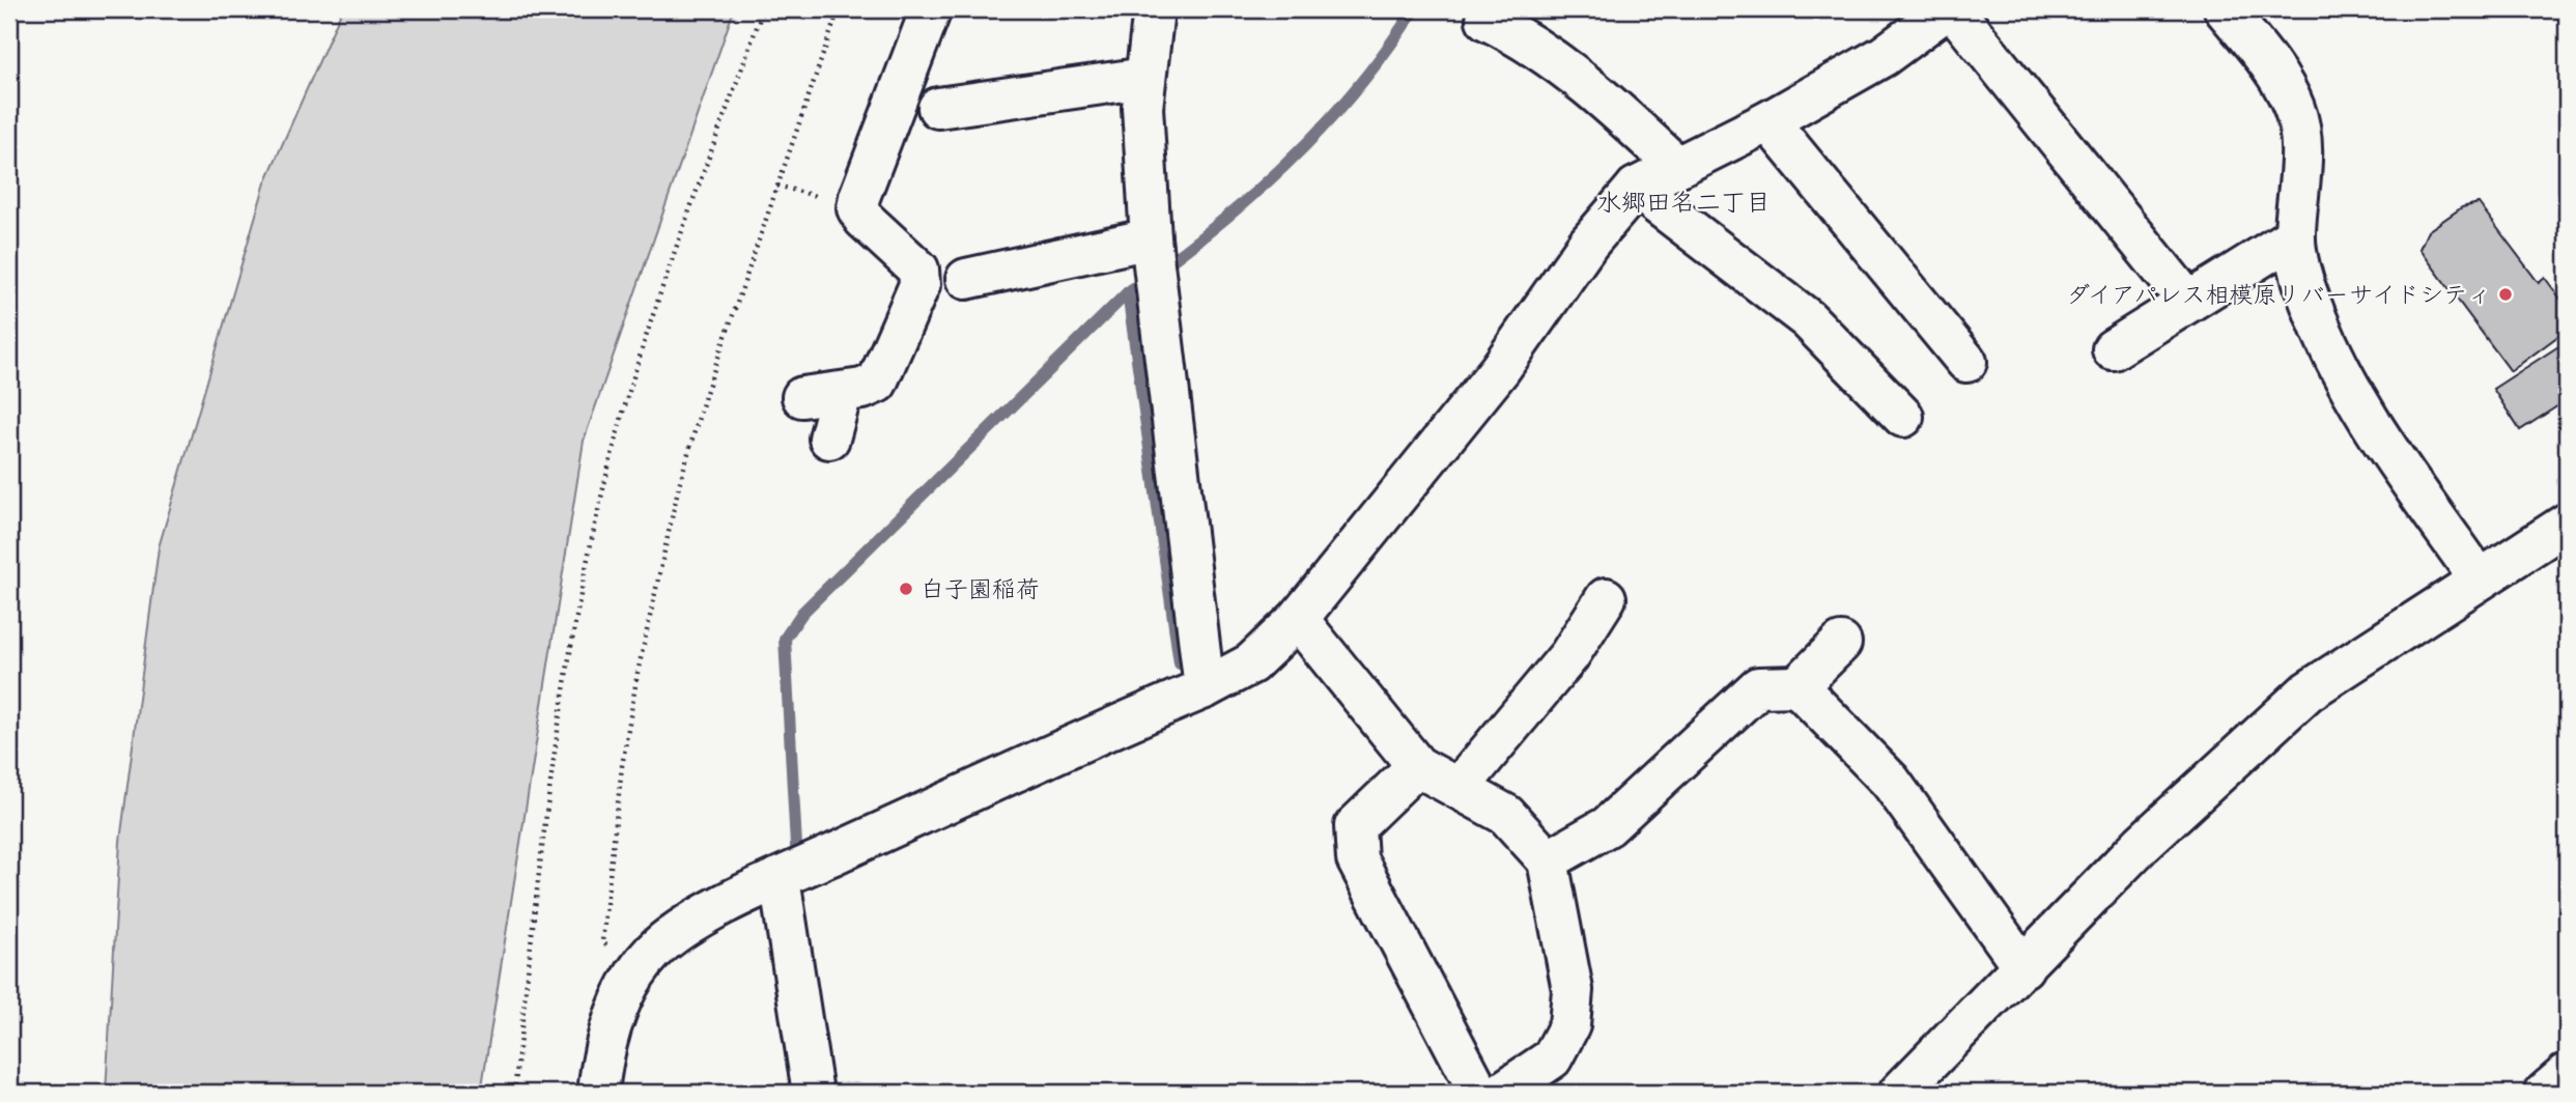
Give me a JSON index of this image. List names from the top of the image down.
{
  "districts": ["水郷田名二丁目"],
  "places": ["ダイアパレス相模原リバーサイドシティ", "白子園稲荷"]
}
